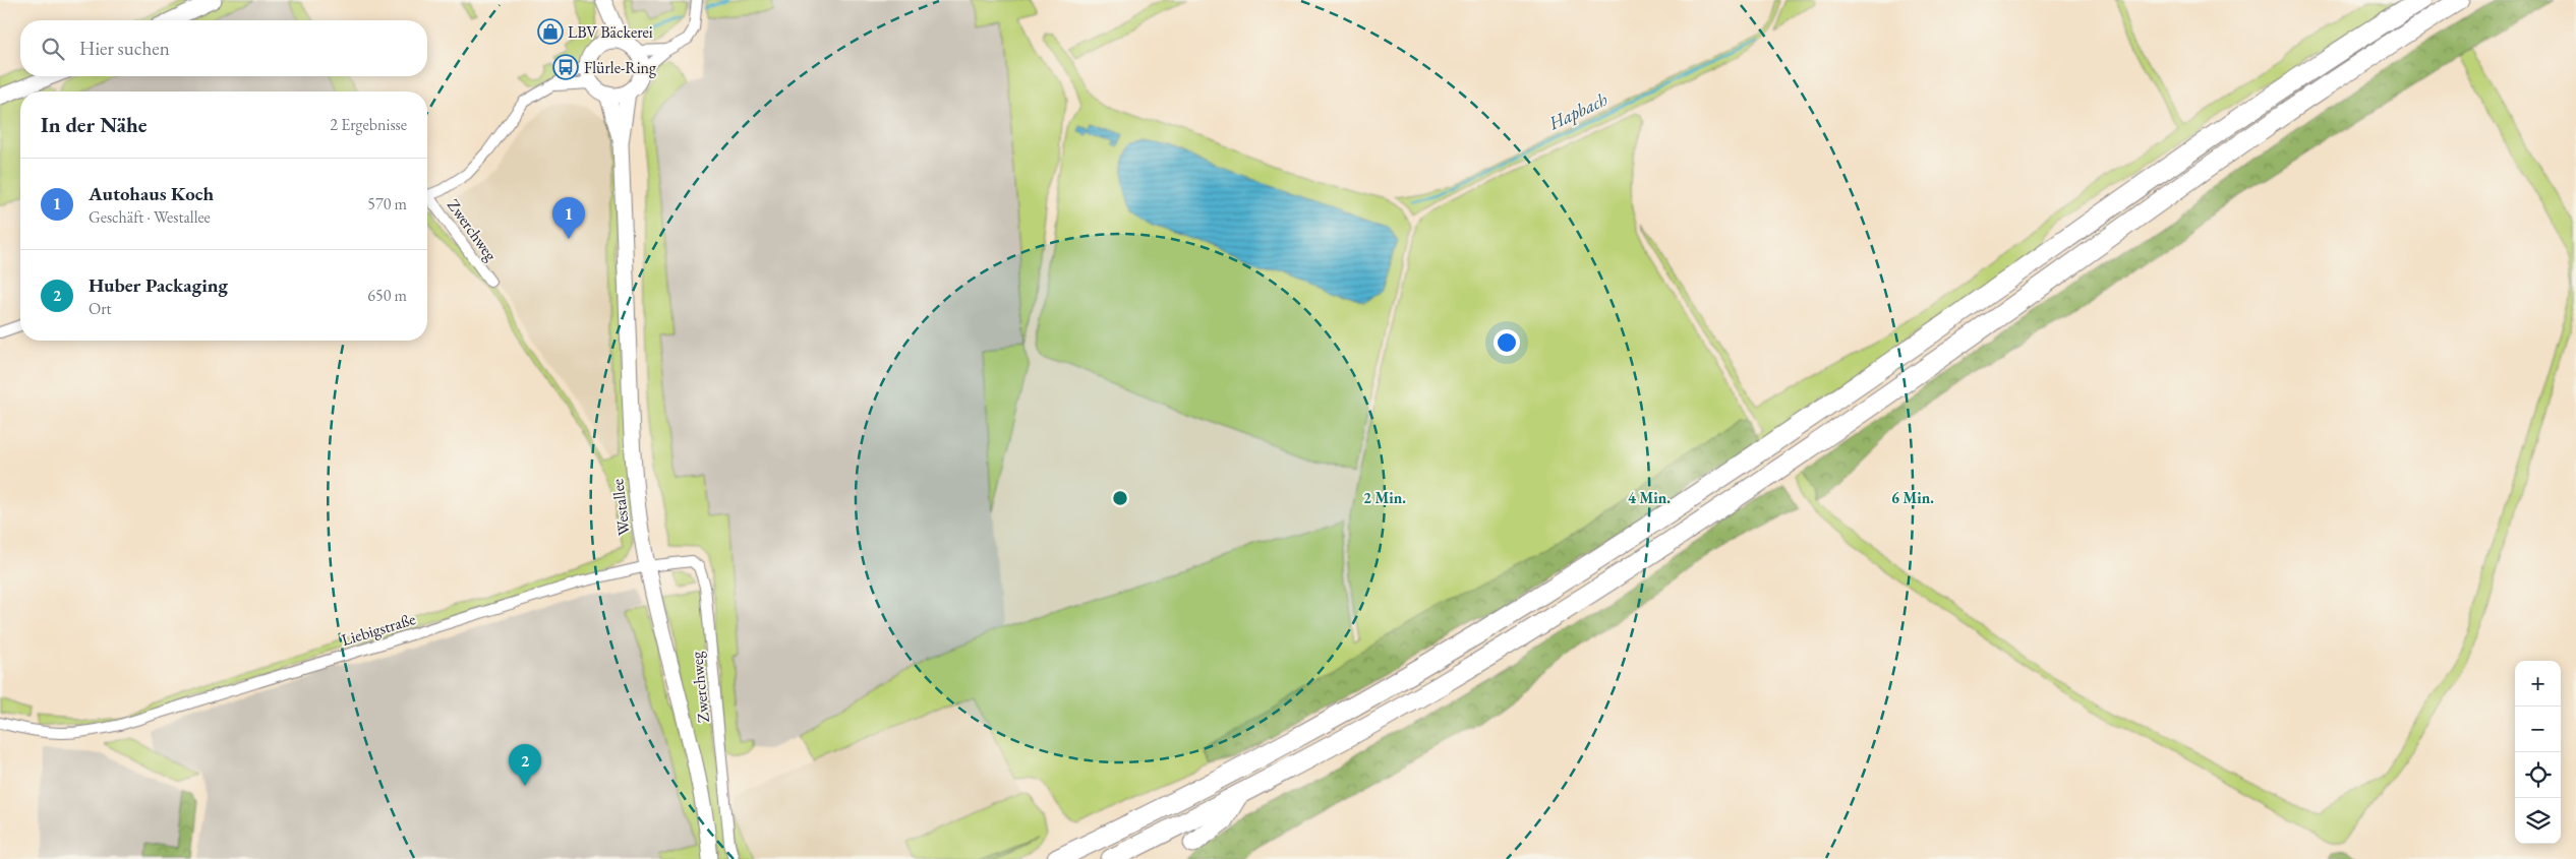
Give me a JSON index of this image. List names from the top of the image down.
{
  "streets": {
    "main road": ["Westallee"],
    "street": ["Zwerchweg", "Liebigstraße"]
  },
  "crossings": [
    ["Zwerchweg", "Westallee"],
    ["Zwerchweg", "Liebigstraße"],
    ["Westallee", "Liebigstraße"]
  ],
  "water": ["Hapbach"],
  "places": {
    "shop": ["LBV Bäckerei"],
    "bus stop": ["Flürle-Ring"]
  },
  "page": {
    "search": "Hier suchen",
    "heading": ["In der Nähe", "2 Ergebnisse"],
    "list": [
      {
        "mark": "1",
        "name": "Autohaus Koch",
        "note": "Geschäft · Westallee",
        "value": "570 m"
      },
      {
        "mark": "2",
        "name": "Huber Packaging",
        "note": "Ort",
        "value": "650 m"
      }
    ],
    "pins": ["1", "2"],
    "map_buttons": ["+", "−"]
  },
  "rings": ["2 Min.", "4 Min.", "6 Min."]
}
